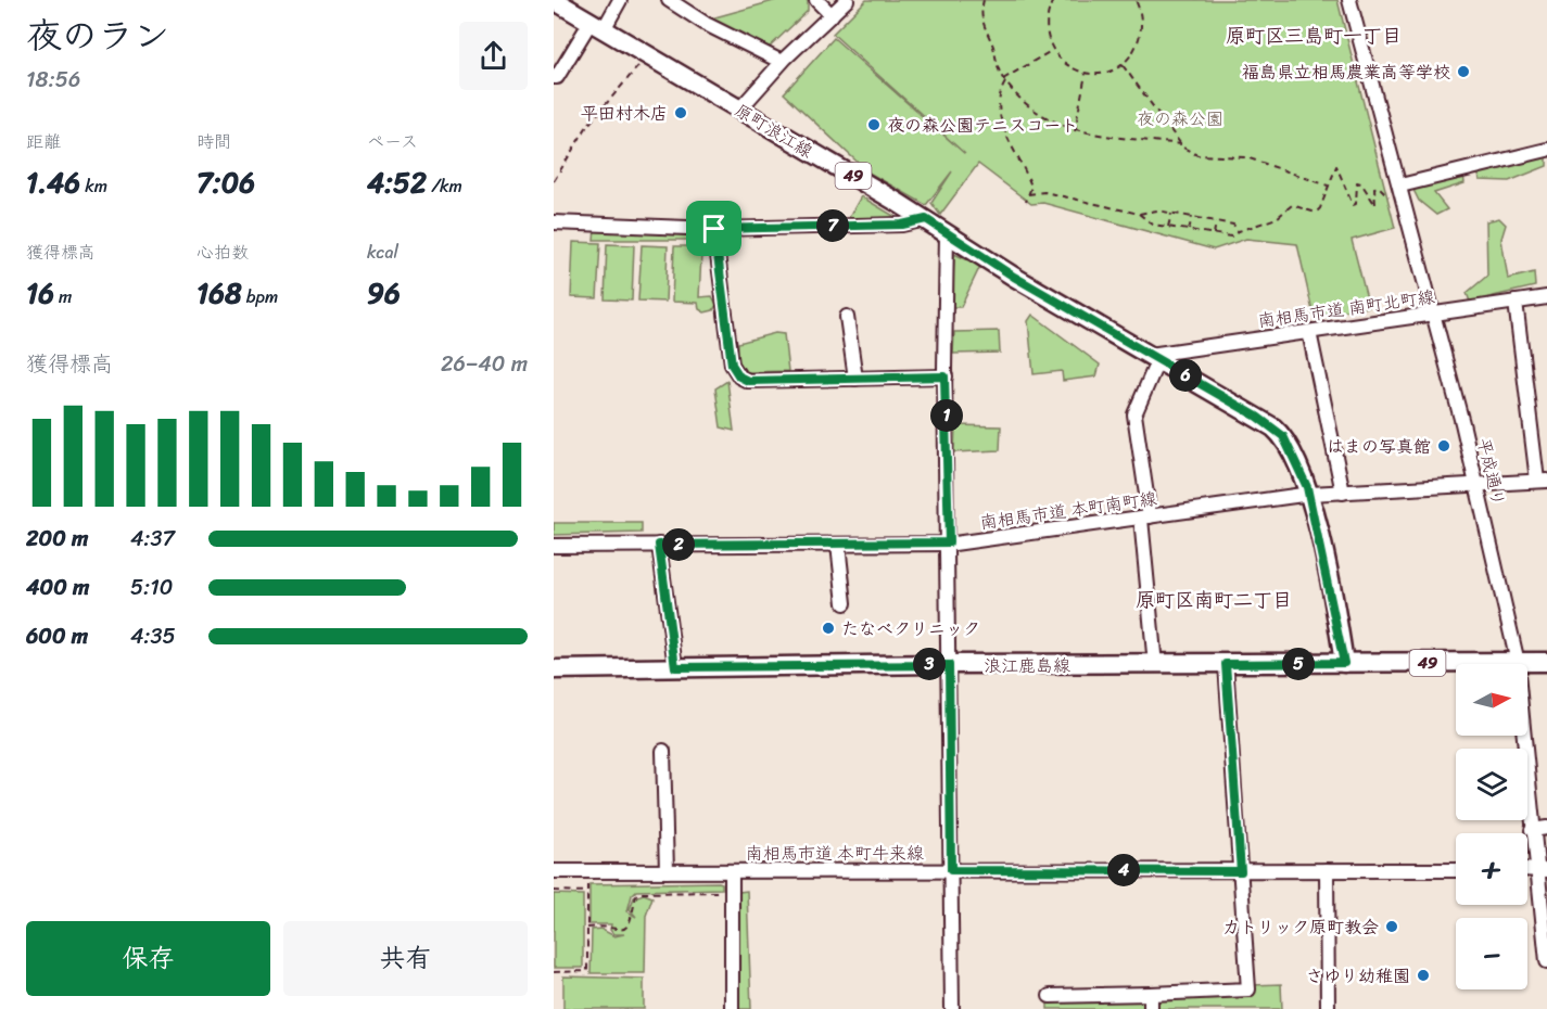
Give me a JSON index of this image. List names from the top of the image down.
{
  "streets": {
    "main road": ["原町浪江線", "49", "浪江鹿島線"],
    "street": [
      "南相馬市道 南町北町線",
      "平成通り",
      "南相馬市道 本町南町線",
      "南相馬市道 本町牛来線"
    ]
  },
  "crossings": [
    ["原町浪江線", "49"],
    ["原町浪江線", "南相馬市道 南町北町線"],
    ["原町浪江線", "南相馬市道 本町南町線"],
    ["原町浪江線", "浪江鹿島線"],
    ["49", "平成通り"],
    ["49", "浪江鹿島線"],
    ["南相馬市道 南町北町線", "平成通り"],
    ["平成通り", "南相馬市道 本町南町線"]
  ],
  "districts": ["原町区三島町一丁目", "原町区南町二丁目"],
  "parks": ["夜の森公園"],
  "places": [
    "福島県立相馬農業高等学校",
    "平田村木店",
    "夜の森公園テニスコート",
    "はまの写真館",
    "たなべクリニック",
    "カトリック原町教会",
    "さゆり幼稚園"
  ],
  "north": "right",
  "page": {
    "heading": ["夜のラン", "18:56"],
    "stats": [
      ["距離", "1.46 km"],
      ["時間", "7:06"],
      ["ペース", "4:52 /km"],
      ["獲得標高", "16 m"],
      ["心拍数", "168 bpm"],
      ["kcal", "96"]
    ],
    "pins": [
      "7",
      "6",
      "1",
      "2",
      "3",
      "5",
      "4"
    ],
    "chart": ["獲得標高", "26–40 m"],
    "list": [
      {
        "name": "200 m",
        "note": "4:37"
      },
      {
        "name": "400 m",
        "note": "5:10"
      },
      {
        "name": "600 m",
        "note": "4:35"
      }
    ],
    "map_buttons": ["+", "−"],
    "buttons": ["保存", "共有"]
  }
}
